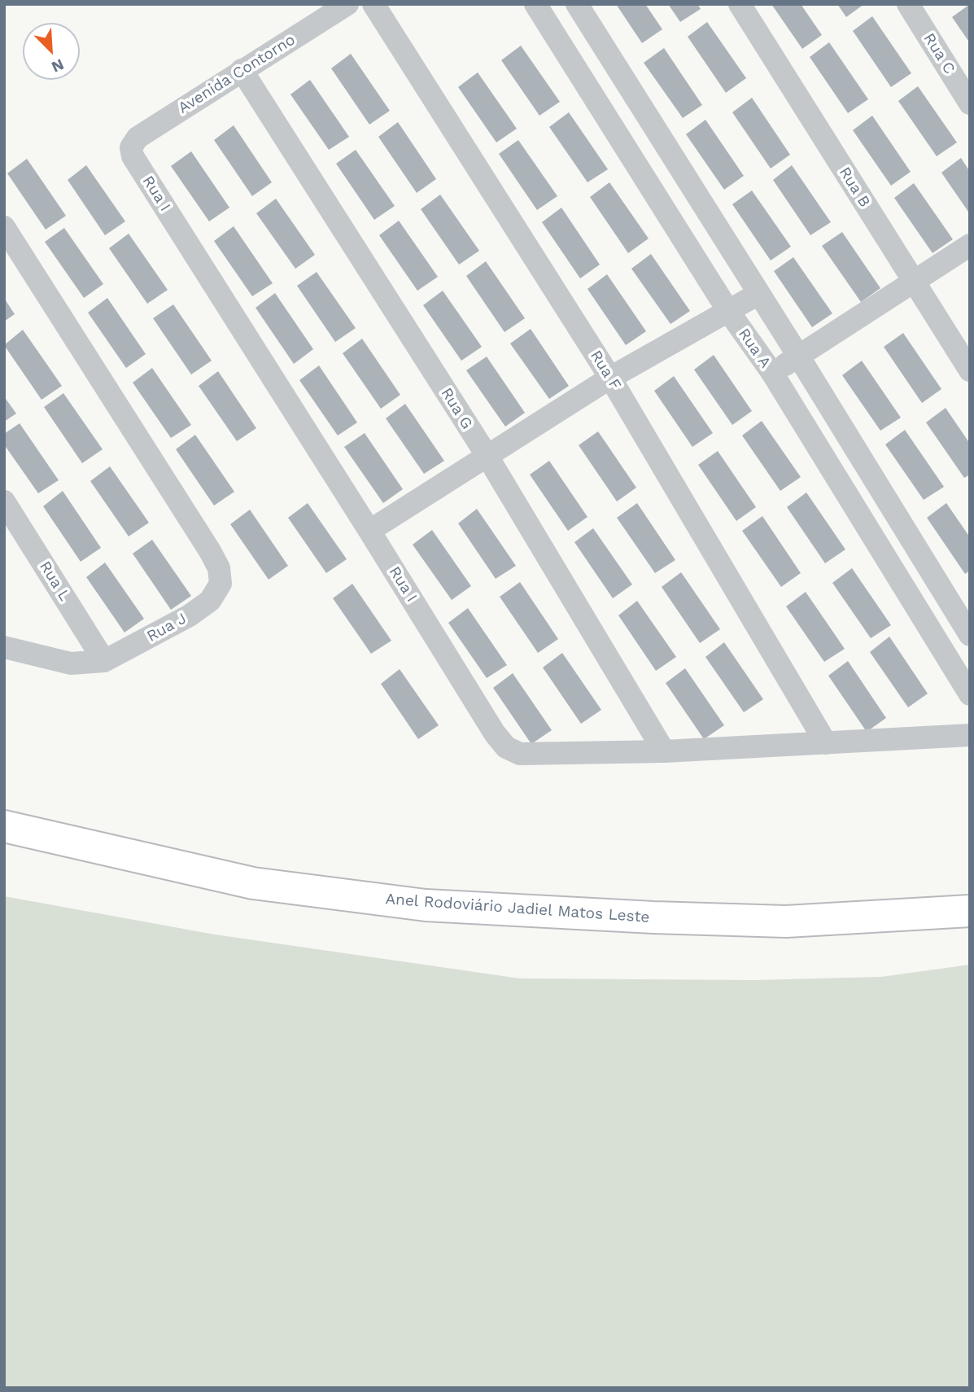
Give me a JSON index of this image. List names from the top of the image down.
{
  "streets": {
    "highway": ["Anel Rodoviário Jadiel Matos Leste"],
    "street": [
      "Rua C",
      "Avenida Contorno",
      "Rua B",
      "Rua I",
      "Rua A",
      "Rua F",
      "Rua G",
      "Rua L",
      "Rua J"
    ]
  },
  "crossings": [
    ["Avenida Contorno", "Rua I"],
    ["Avenida Contorno", "Rua G"],
    ["Rua I", "Rua F"],
    ["Rua I", "Rua G"],
    ["Rua L", "Rua J"]
  ],
  "north": "bottom right"
}
